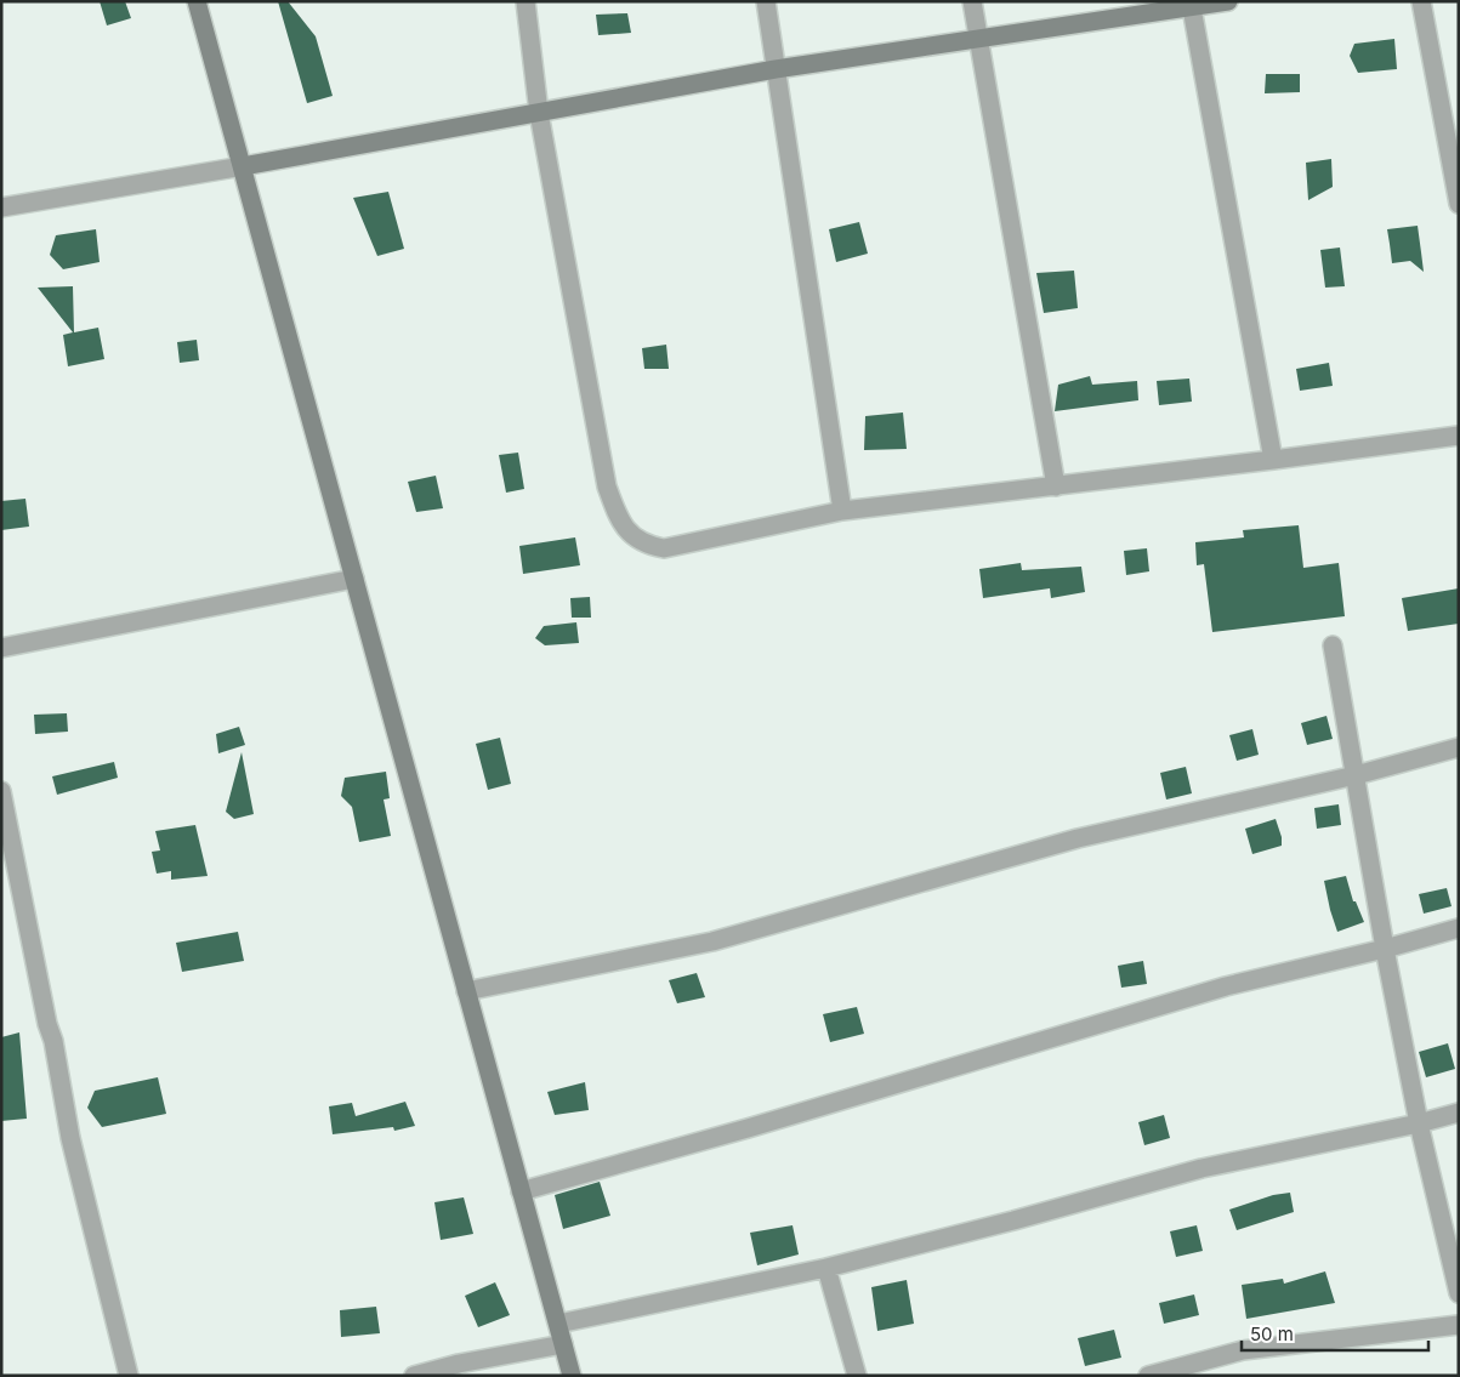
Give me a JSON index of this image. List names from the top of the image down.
{
  "scale_bar": "50 m"
}
